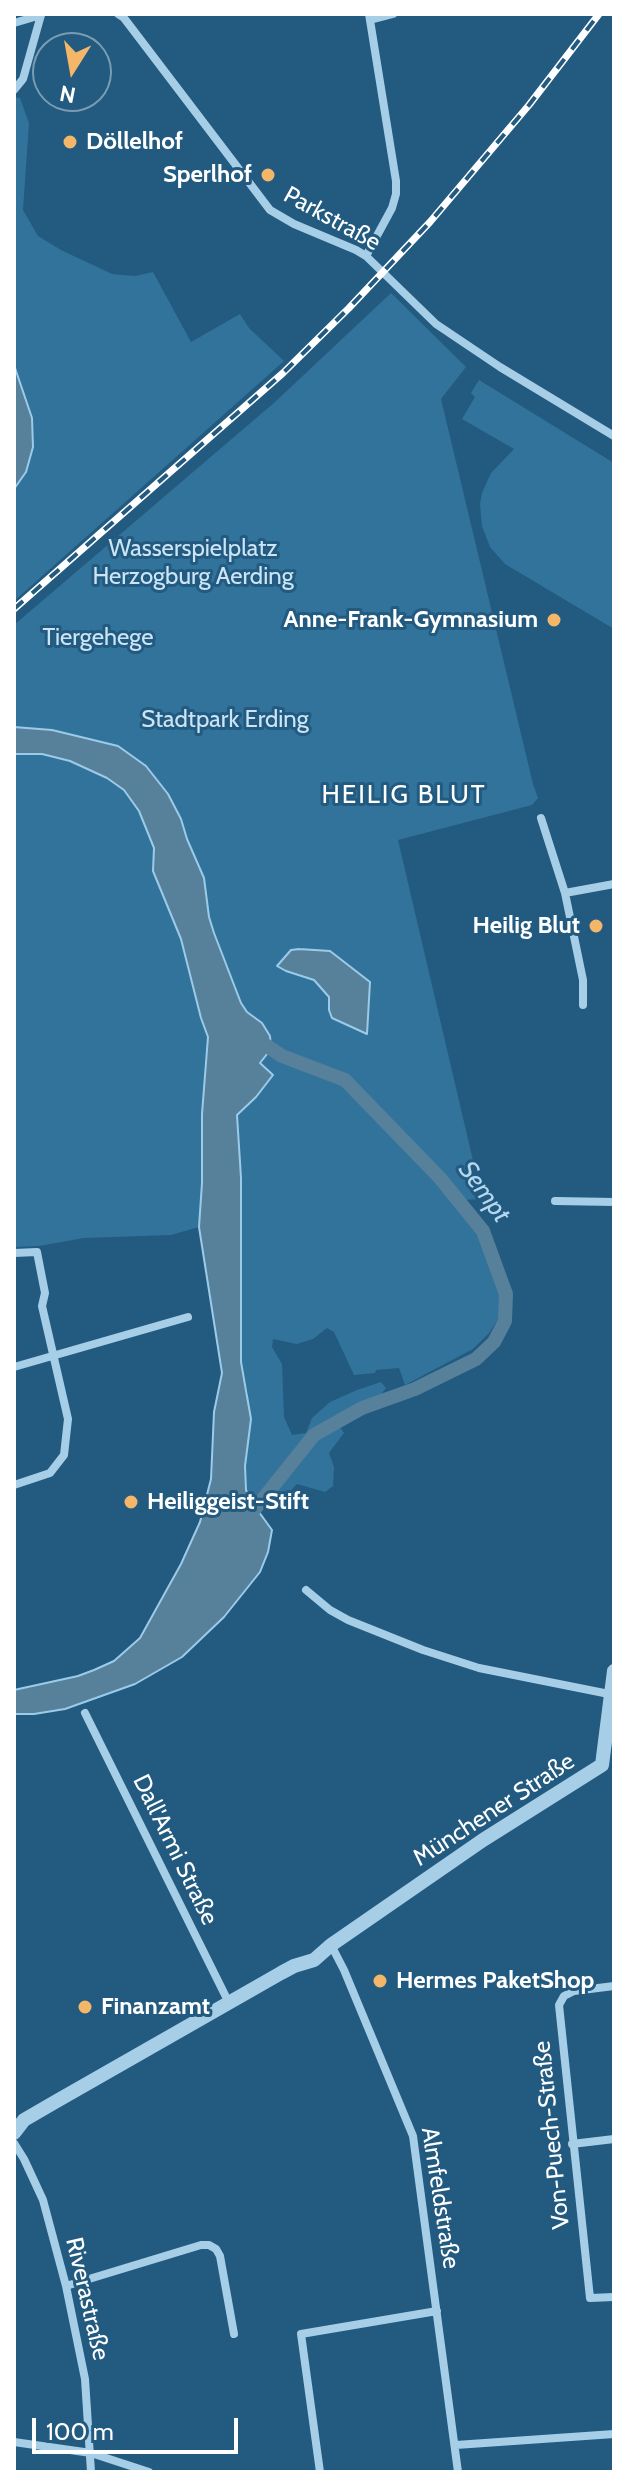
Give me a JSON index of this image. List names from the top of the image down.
{
  "streets": {
    "street": [
      "Parkstraße",
      "Münchener Straße",
      "Dall'Armi Straße",
      "Von-Puech-Straße",
      "Almfeldstraße",
      "Riverastraße"
    ]
  },
  "crossings": [
    ["Münchener Straße", "Dall'Armi Straße"],
    ["Münchener Straße", "Almfeldstraße"]
  ],
  "districts": ["HEILIG BLUT"],
  "water": ["Sempt"],
  "parks": ["Wasserspielplatz Herzogburg Aerding", "Tiergehege", "Stadtpark Erding"],
  "places": [
    "Döllelhof",
    "Sperlhof",
    "Anne-Frank-Gymnasium",
    "Heilig Blut",
    "Heiliggeist-Stift",
    "Hermes PaketShop",
    "Finanzamt"
  ],
  "scale_bar": "100 m",
  "north": "bottom"
}
